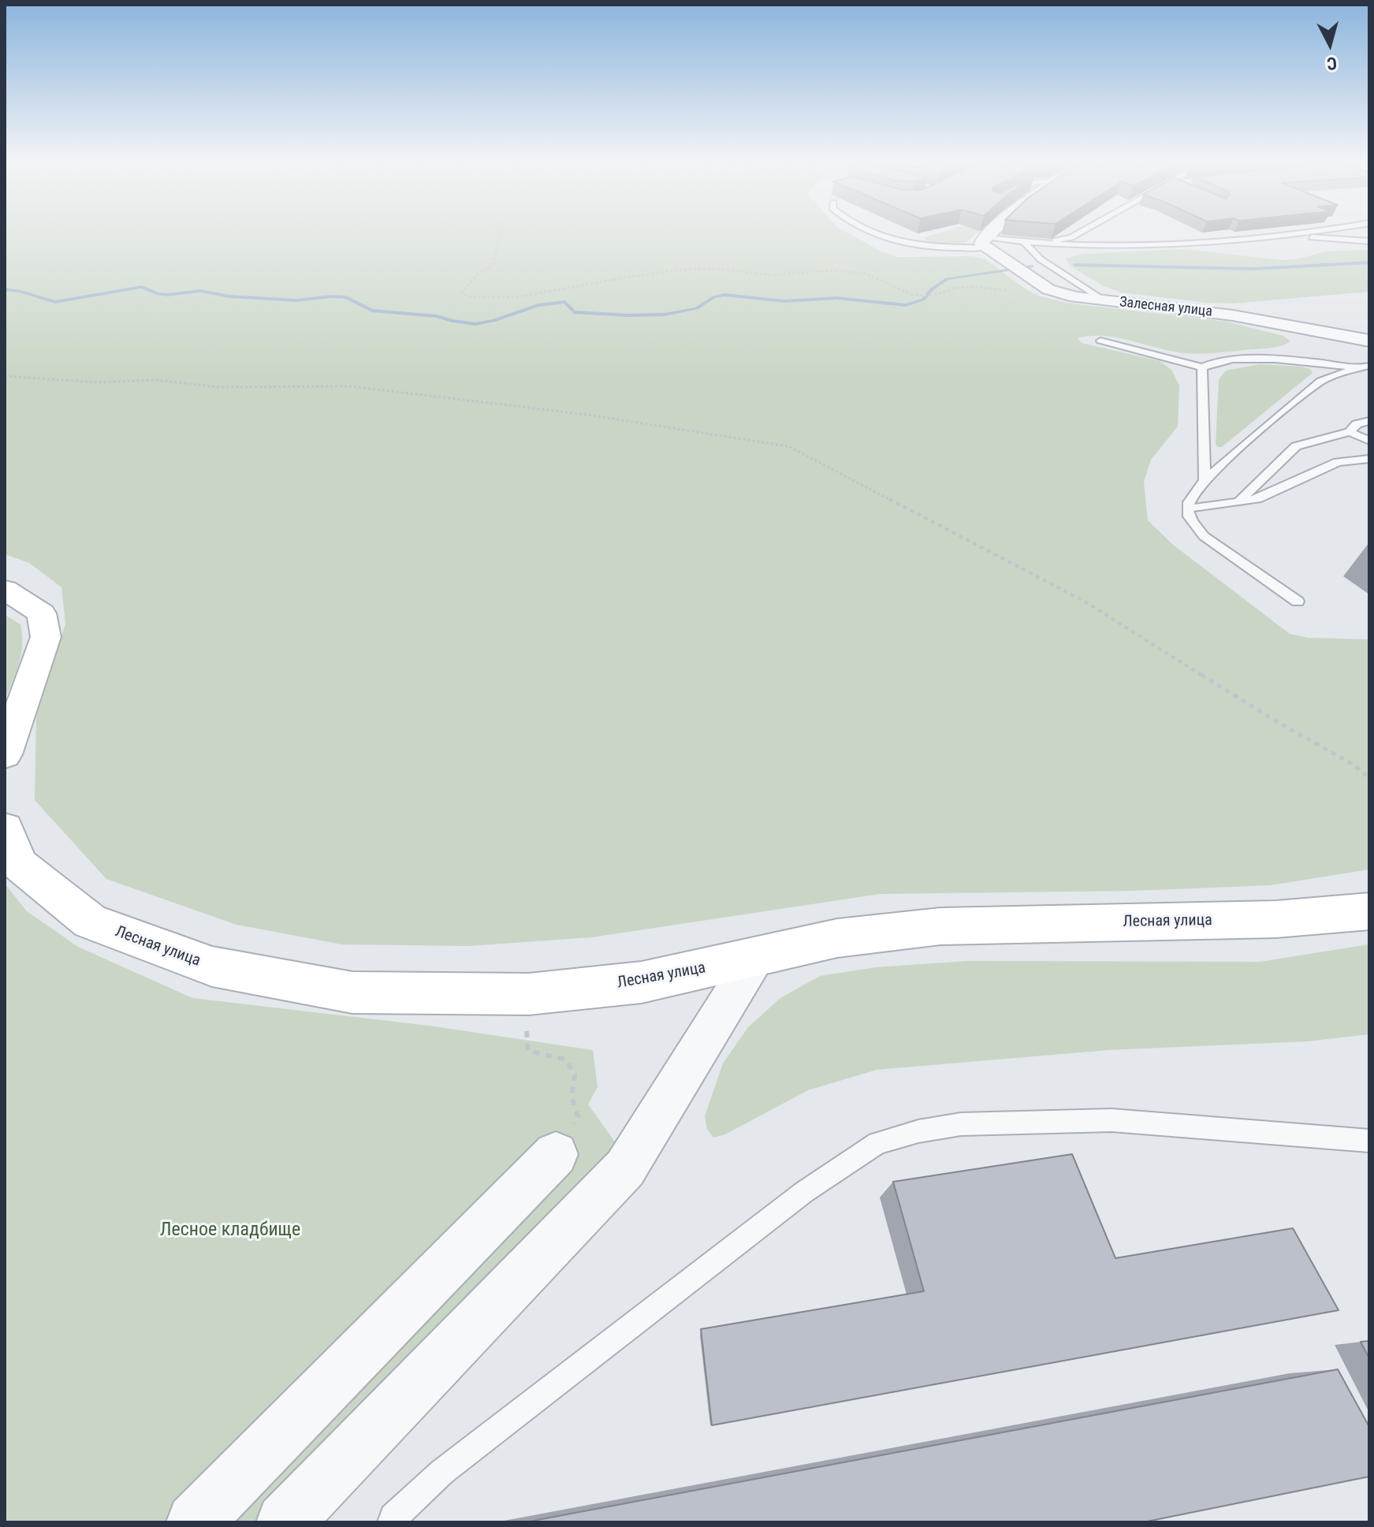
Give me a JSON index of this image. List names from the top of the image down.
{
  "streets": {
    "main road": ["Лесная улица"],
    "street": ["Залесная улица"]
  },
  "parks": ["Лесное кладбище"],
  "north": "bottom"
}
